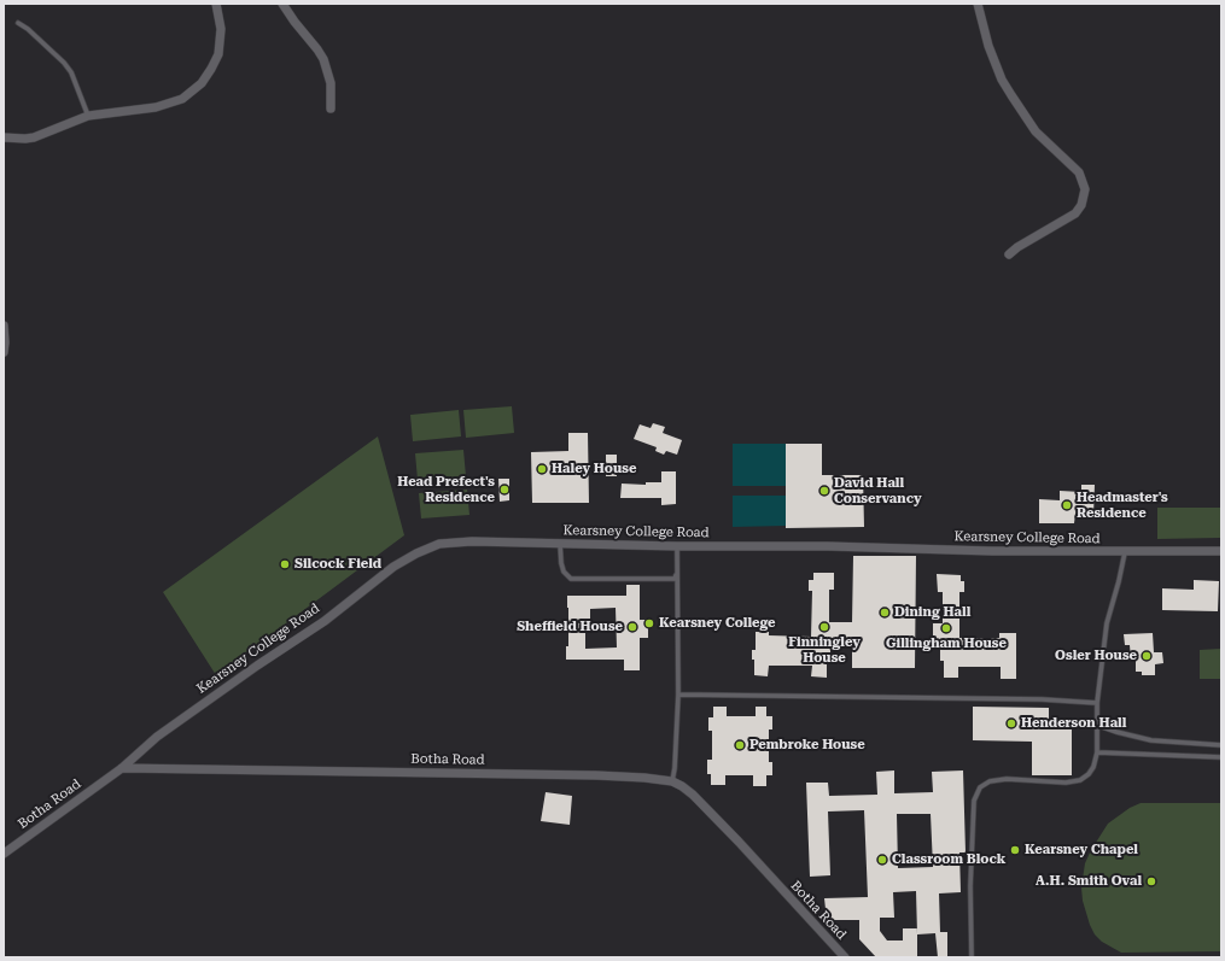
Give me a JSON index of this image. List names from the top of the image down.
{
  "streets": {
    "street": ["Kearsney College Road", "Botha Road"]
  },
  "crossings": [
    ["Kearsney College Road", "Botha Road"]
  ],
  "places": [
    "Haley House",
    "Head Prefect's Residence",
    "David Hall Conservancy",
    "Headmaster's Residence",
    "Silcock Field",
    "Dining Hall",
    "Kearsney College",
    "Sheffield House",
    "Finningley House",
    "Gillingham House",
    "Osler House",
    "Henderson Hall",
    "Pembroke House",
    "Kearsney Chapel",
    "Classroom Block",
    "A.H. Smith Oval"
  ]
}
